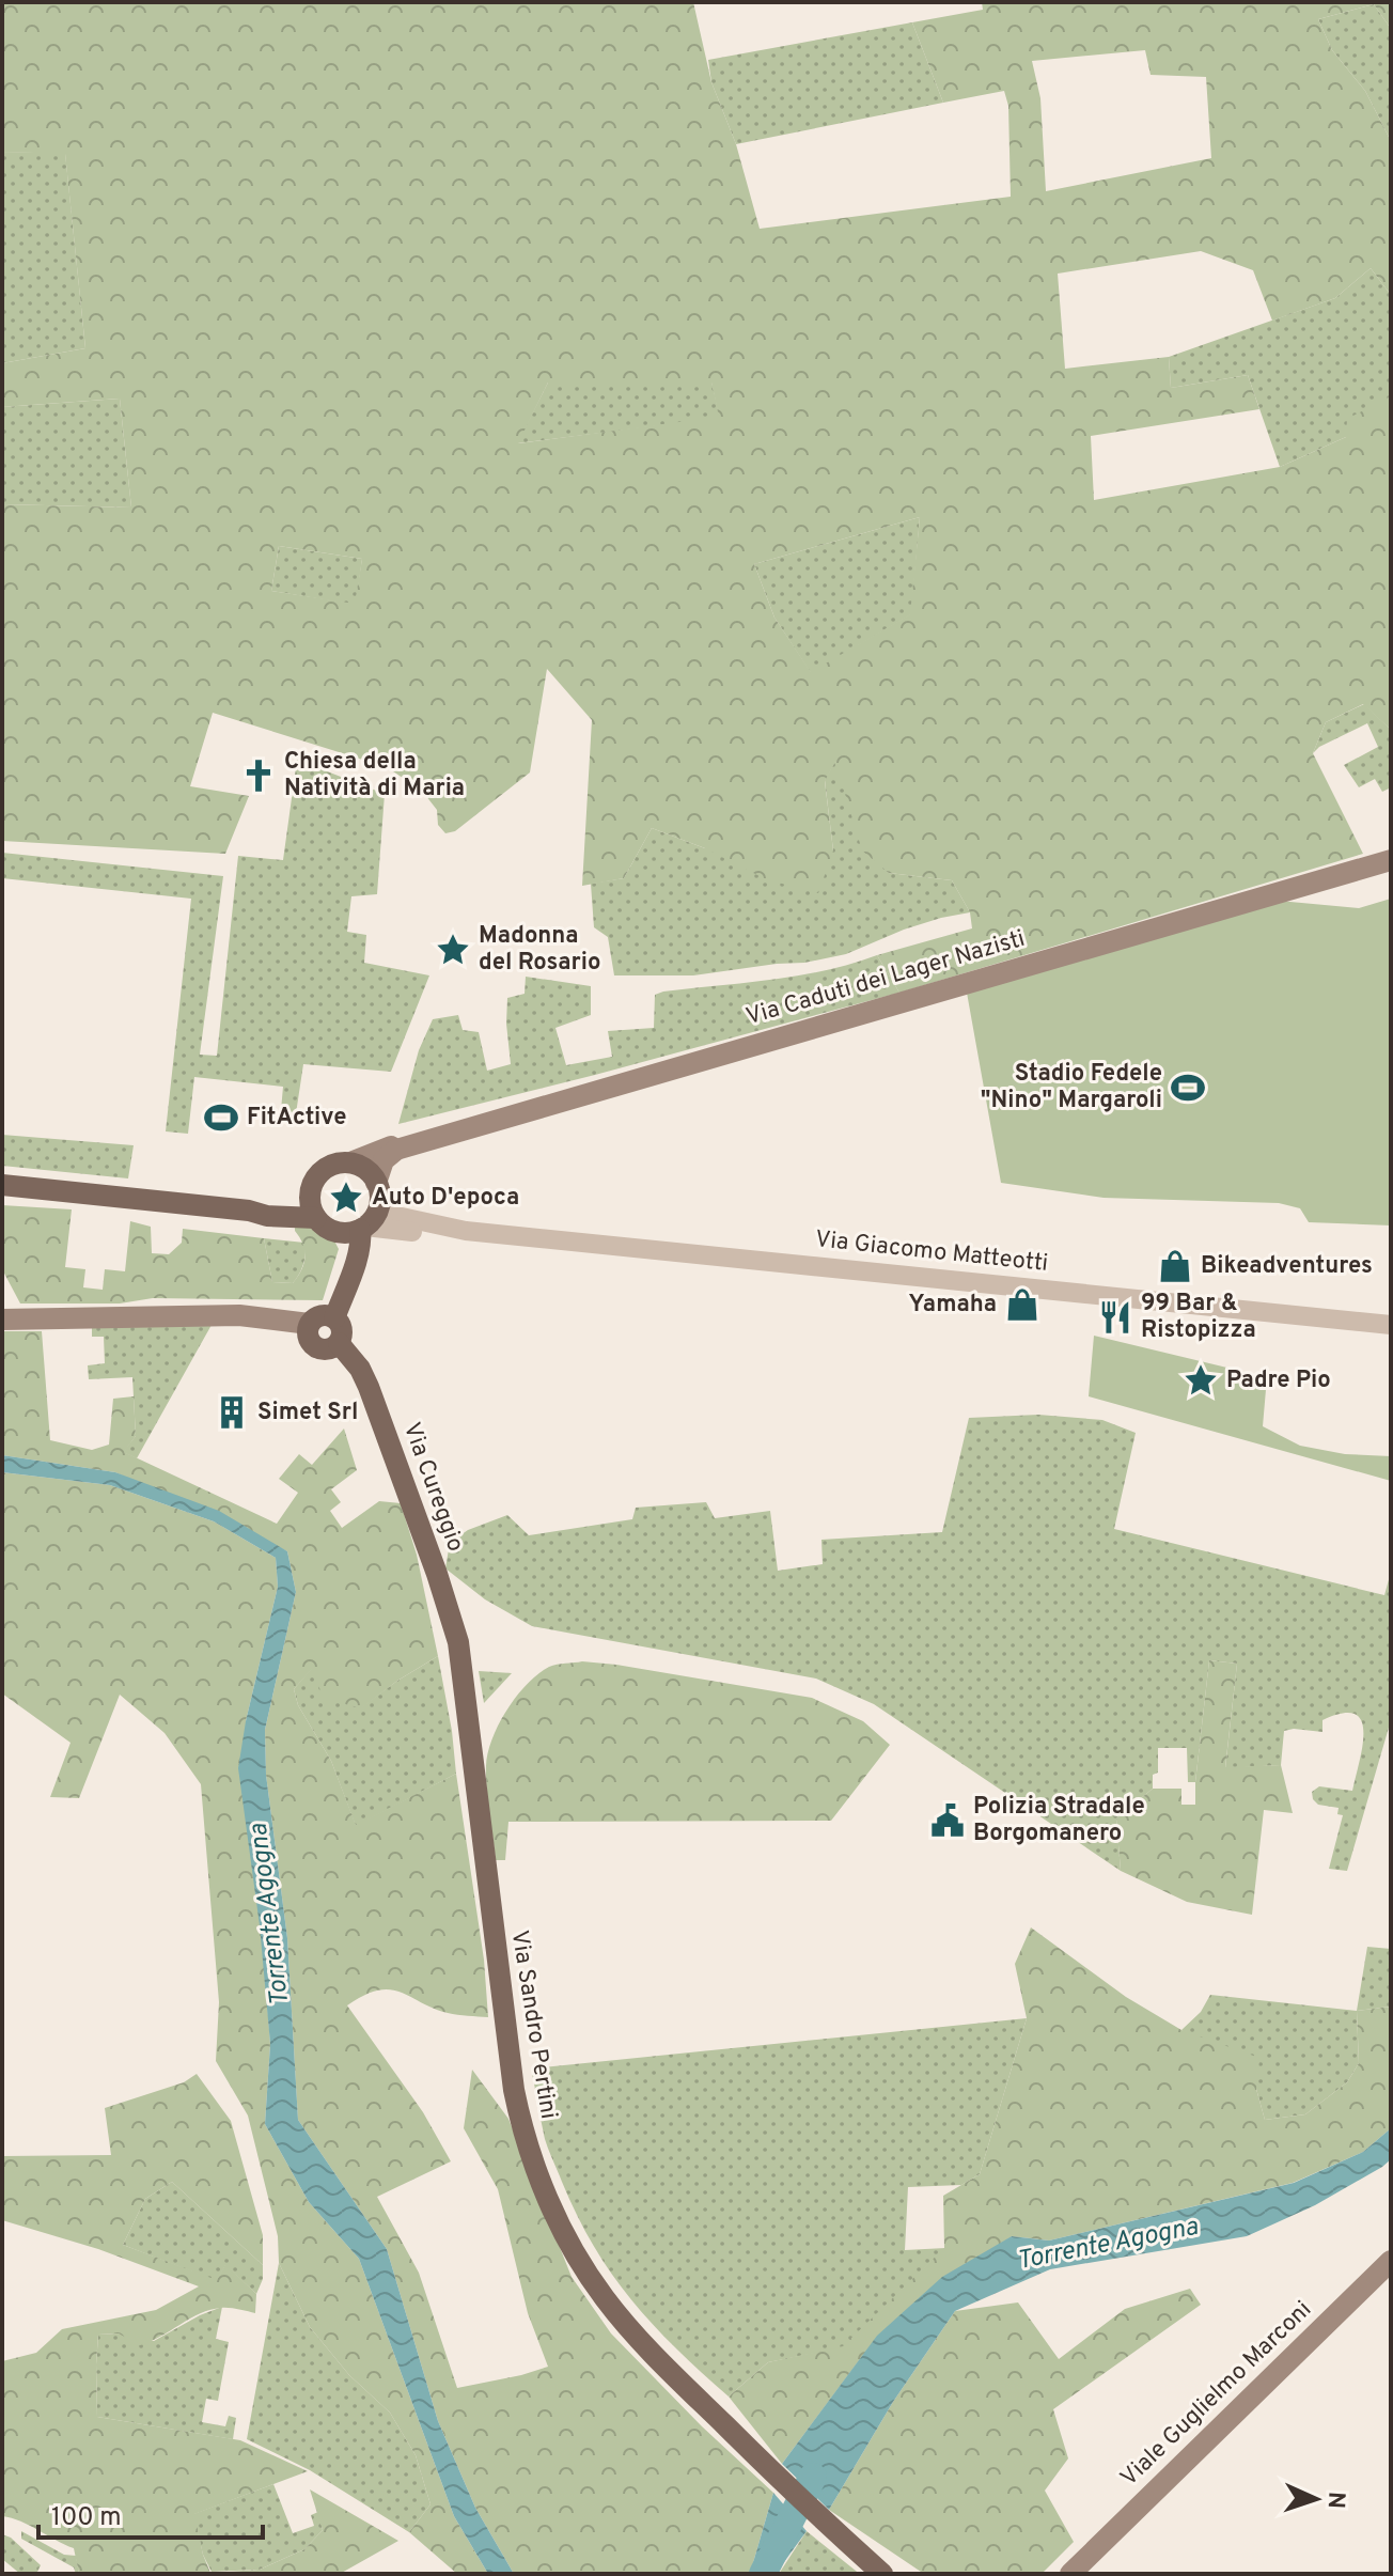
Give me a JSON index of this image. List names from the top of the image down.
{
  "streets": {
    "main road": [
      "Via Caduti dei Lager Nazisti",
      "Via Cureggio",
      "Via Sandro Pertini",
      "Viale Guglielmo Marconi"
    ],
    "street": ["Via Giacomo Matteotti"]
  },
  "crossings": [
    ["Via Caduti dei Lager Nazisti", "Via Giacomo Matteotti"],
    ["Via Cureggio", "Via Sandro Pertini"]
  ],
  "water": ["Torrente Agogna"],
  "places": {
    "church": ["Chiesa della Natività di Maria"],
    "place": ["Madonna del Rosario", "Auto D'epoca", "Padre Pio"],
    "sports": ["Stadio Fedele \"Nino\" Margaroli", "FitActive"],
    "shop": ["Bikeadventures", "Yamaha"],
    "restaurant": ["99 Bar & Ristopizza"],
    "building": ["Simet Srl"],
    "public building": ["Polizia Stradale Borgomanero"]
  },
  "scale_bar": "100 m",
  "north": "right"
}
